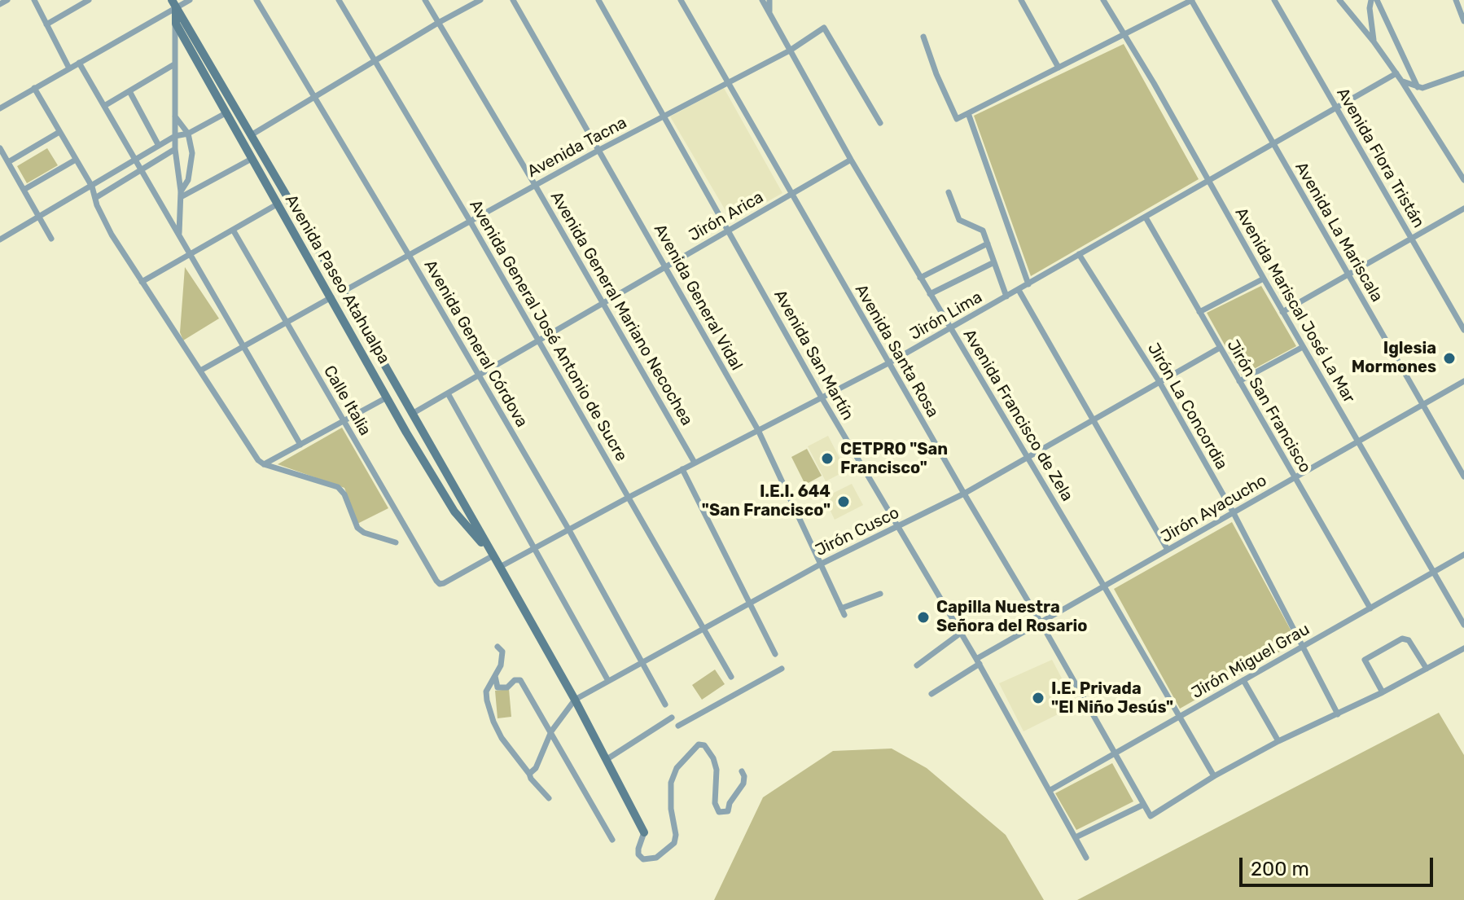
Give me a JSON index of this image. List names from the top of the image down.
{
  "streets": {
    "street": [
      "Avenida Tacna",
      "Avenida Flora Tristán",
      "Jirón Arica",
      "Avenida La Mariscala",
      "Avenida Paseo Atahualpa",
      "Avenida General Vidal",
      "Avenida Mariscal José La Mar",
      "Avenida General Mariano Necochea",
      "Jirón Lima",
      "Avenida General José Antonio de Sucre",
      "Avenida General Córdova",
      "Avenida Santa Rosa",
      "Avenida San Martín",
      "Calle Italia",
      "Jirón La Concordia",
      "Jirón San Francisco",
      "Avenida Francisco de Zela",
      "Jirón Ayacucho",
      "Jirón Cusco",
      "Jirón Miguel Grau"
    ]
  },
  "crossings": [
    ["Avenida Tacna", "Avenida Paseo Atahualpa"],
    ["Avenida Tacna", "Avenida General Vidal"],
    ["Avenida Tacna", "Avenida General Mariano Necochea"],
    ["Avenida Tacna", "Avenida General José Antonio de Sucre"],
    ["Avenida Tacna", "Avenida General Córdova"],
    ["Avenida Tacna", "Avenida Santa Rosa"],
    ["Avenida Tacna", "Avenida San Martín"],
    ["Avenida Tacna", "Avenida Francisco de Zela"],
    ["Avenida Flora Tristán", "Jirón Lima"],
    ["Jirón Arica", "Avenida Paseo Atahualpa"],
    ["Jirón Arica", "Avenida General Vidal"],
    ["Jirón Arica", "Avenida General Mariano Necochea"],
    ["Jirón Arica", "Avenida General José Antonio de Sucre"],
    ["Jirón Arica", "Avenida General Córdova"],
    ["Jirón Arica", "Avenida Santa Rosa"],
    ["Jirón Arica", "Avenida San Martín"],
    ["Jirón Arica", "Avenida Francisco de Zela"],
    ["Avenida La Mariscala", "Jirón Lima"],
    ["Avenida La Mariscala", "Jirón Ayacucho"],
    ["Avenida Paseo Atahualpa", "Jirón Lima"],
    ["Avenida Paseo Atahualpa", "Calle Italia"],
    ["Avenida Paseo Atahualpa", "Jirón Cusco"],
    ["Avenida General Vidal", "Jirón Lima"],
    ["Avenida General Vidal", "Jirón Cusco"],
    ["Avenida Mariscal José La Mar", "Jirón Lima"],
    ["Avenida Mariscal José La Mar", "Jirón Ayacucho"],
    ["Avenida Mariscal José La Mar", "Jirón Miguel Grau"],
    ["Avenida General Mariano Necochea", "Jirón Lima"],
    ["Jirón Lima", "Avenida General José Antonio de Sucre"],
    ["Jirón Lima", "Avenida General Córdova"],
    ["Jirón Lima", "Avenida Santa Rosa"],
    ["Jirón Lima", "Avenida San Martín"],
    ["Jirón Lima", "Jirón La Concordia"],
    ["Jirón Lima", "Jirón San Francisco"],
    ["Jirón Lima", "Avenida Francisco de Zela"],
    ["Avenida General José Antonio de Sucre", "Jirón Cusco"],
    ["Avenida General Córdova", "Jirón Cusco"],
    ["Avenida Santa Rosa", "Avenida Francisco de Zela"],
    ["Avenida Santa Rosa", "Jirón Ayacucho"],
    ["Avenida Santa Rosa", "Jirón Cusco"],
    ["Avenida Santa Rosa", "Jirón Miguel Grau"],
    ["Avenida San Martín", "Jirón Ayacucho"],
    ["Avenida San Martín", "Jirón Cusco"],
    ["Avenida San Martín", "Jirón Miguel Grau"],
    ["Jirón La Concordia", "Jirón Ayacucho"],
    ["Jirón La Concordia", "Jirón Cusco"],
    ["Jirón La Concordia", "Jirón Miguel Grau"],
    ["Jirón San Francisco", "Jirón Ayacucho"],
    ["Jirón San Francisco", "Jirón Cusco"],
    ["Jirón San Francisco", "Jirón Miguel Grau"],
    ["Avenida Francisco de Zela", "Jirón Ayacucho"],
    ["Avenida Francisco de Zela", "Jirón Cusco"],
    ["Avenida Francisco de Zela", "Jirón Miguel Grau"]
  ],
  "places": [
    "Iglesia Mormones",
    "CETPRO \"San Francisco\"",
    "I.E.I. 644 \"San Francisco\"",
    "Capilla Nuestra Señora del Rosario",
    "I.E. Privada \"El Niño Jesús\""
  ],
  "scale_bar": "200 m"
}
